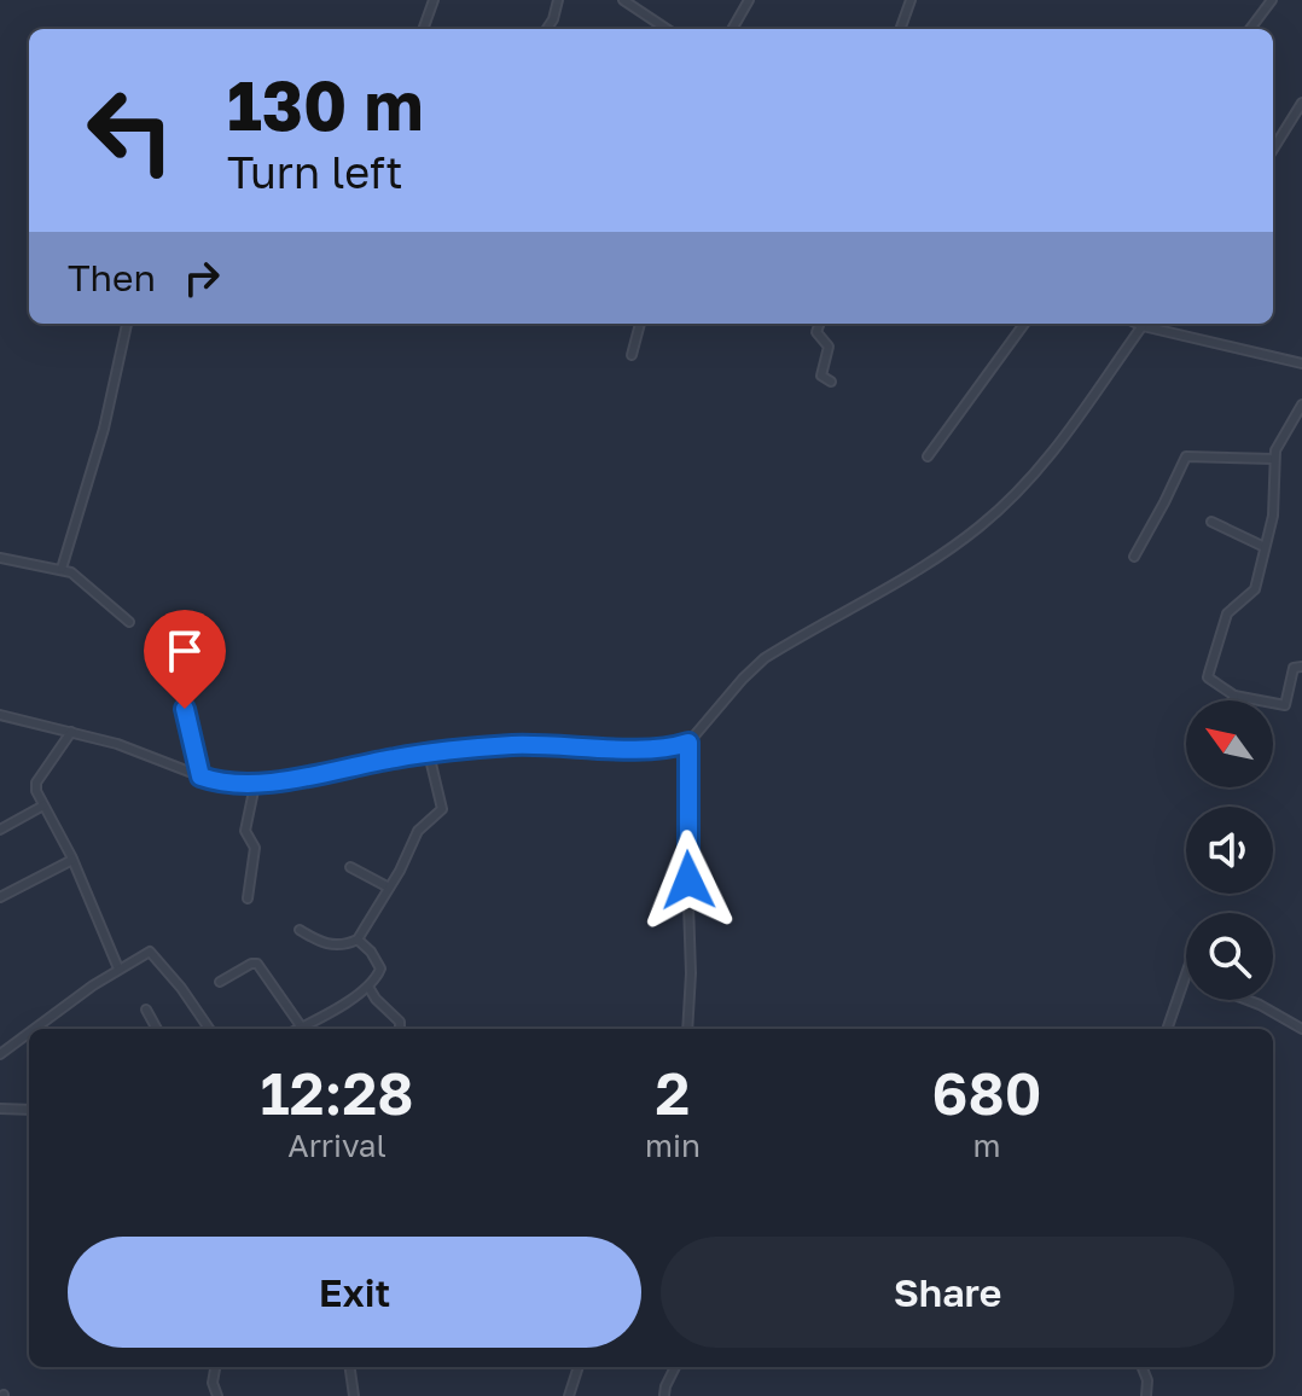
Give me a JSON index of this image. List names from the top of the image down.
{
  "north": "top left",
  "page": {
    "turn": ["130 m", "Turn left"],
    "then": "Then",
    "eta": [
      "12:28",
      "Arrival",
      "2",
      "min",
      "680",
      "m"
    ],
    "buttons": ["Exit", "Share"]
  }
}
